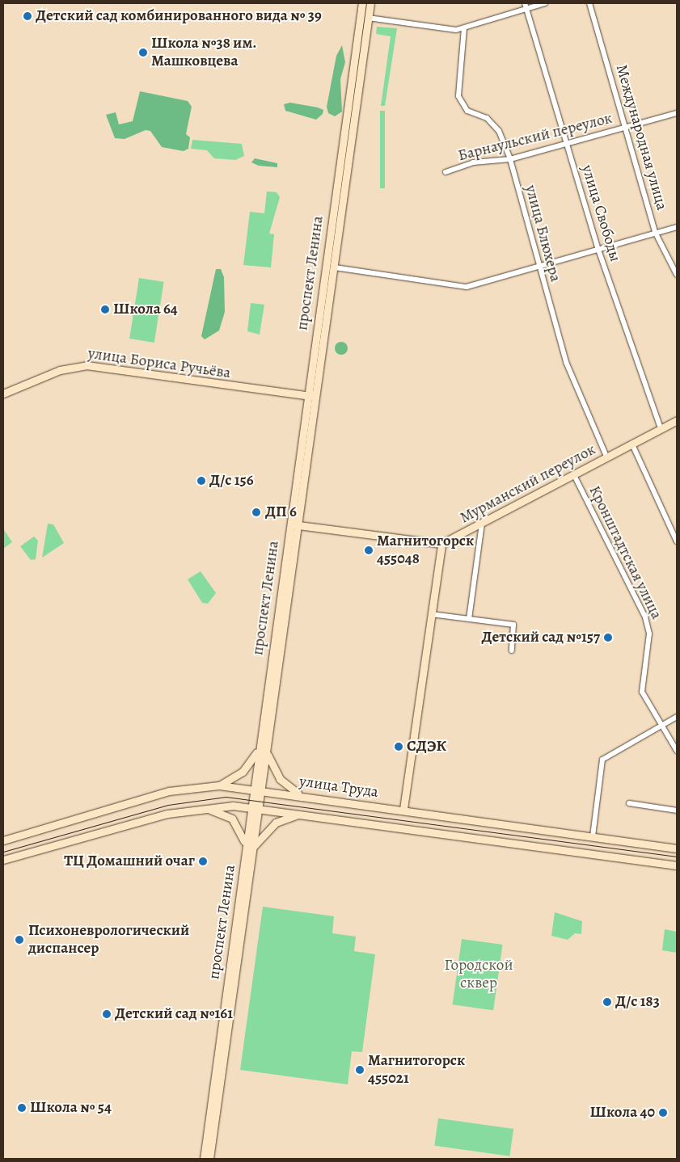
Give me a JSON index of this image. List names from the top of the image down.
{
  "streets": {
    "main road": [
      "проспект Ленина",
      "улица Бориса Ручьёва",
      "Мурманский переулок",
      "улица Труда"
    ],
    "street": [
      "Барнаульский переулок",
      "Международная улица",
      "улица Свободы",
      "улица Блюхера",
      "Кронштадтская улица"
    ]
  },
  "crossings": [
    ["Барнаульский переулок", "Международная улица"],
    ["Барнаульский переулок", "улица Свободы"],
    ["Барнаульский переулок", "улица Блюхера"],
    ["улица Свободы", "Мурманский переулок"],
    ["улица Блюхера", "Мурманский переулок"],
    ["проспект Ленина", "улица Бориса Ручьёва"],
    ["проспект Ленина", "улица Труда"],
    ["Мурманский переулок", "Кронштадтская улица"]
  ],
  "parks": ["Городской сквер"],
  "places": [
    "Детский сад комбинированного вида № 39",
    "Школа №38 им. Машковцева",
    "Школа 64",
    "Д/с 156",
    "ДП 6",
    "Магнитогорск 455048",
    "Детский сад №157",
    "СДЭК",
    "ТЦ Домашний очаг",
    "Психоневрологический диспансер",
    "Д/с 183",
    "Детский сад №161",
    "Магнитогорск 455021",
    "Школа № 54",
    "Школа 40"
  ]
}
